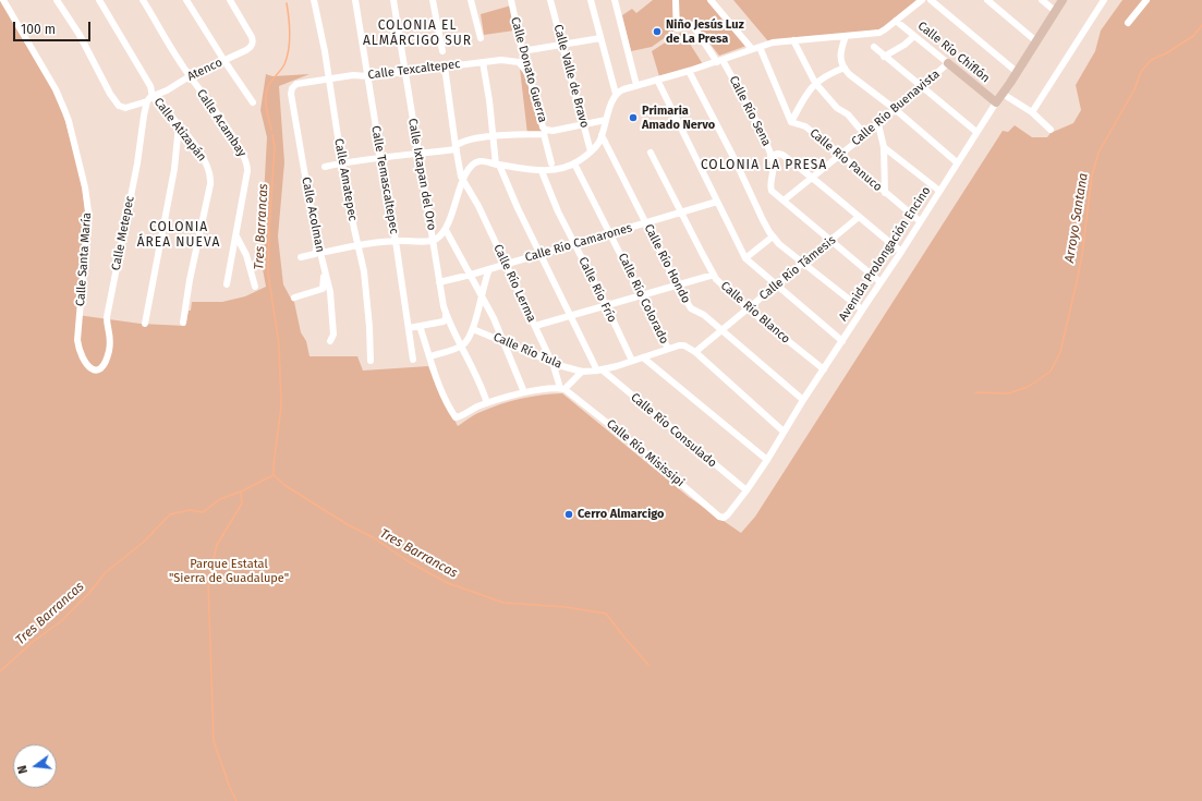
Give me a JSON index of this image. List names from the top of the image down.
{
  "streets": {
    "main road": ["Calle Río Chiflón", "Avenida Prolongación Encino"],
    "street": [
      "Atenco",
      "Calle Texcaltepec",
      "Calle Donato Guerra",
      "Calle Valle de Bravo",
      "Calle Río Buenavista",
      "Calle Río Sena",
      "Calle Acambay",
      "Calle Atizapán",
      "Calle Río Panuco",
      "Calle Ixtapan del Oro",
      "Calle Amatepec",
      "Calle Temascaltepec",
      "Calle Acolman",
      "Calle Metepec",
      "Calle Río Camarones",
      "Calle Santa María",
      "Calle Río Hondo",
      "Calle Río Támesis",
      "Calle Río Lerma",
      "Calle Río Frío",
      "Calle Río Colorado",
      "Calle Río Blanco",
      "Calle Río Tula",
      "Calle Río Consulado",
      "Calle Río Misissipi"
    ]
  },
  "crossings": [
    ["Calle Río Chiflón", "Calle Río Buenavista"],
    ["Calle Río Chiflón", "Avenida Prolongación Encino"],
    ["Atenco", "Calle Acambay"],
    ["Atenco", "Calle Atizapán"],
    ["Atenco", "Calle Metepec"],
    ["Calle Texcaltepec", "Calle Donato Guerra"],
    ["Calle Texcaltepec", "Calle Ixtapan del Oro"],
    ["Calle Texcaltepec", "Calle Amatepec"],
    ["Calle Texcaltepec", "Calle Temascaltepec"],
    ["Calle Texcaltepec", "Calle Acolman"],
    ["Calle Texcaltepec", "Calle Río Consulado"],
    ["Calle Río Buenavista", "Calle Río Sena"],
    ["Calle Río Buenavista", "Calle Río Panuco"],
    ["Calle Río Sena", "Avenida Prolongación Encino"],
    ["Calle Río Sena", "Calle Río Támesis"],
    ["Calle Atizapán", "Calle Metepec"],
    ["Calle Río Panuco", "Avenida Prolongación Encino"],
    ["Calle Ixtapan del Oro", "Calle Río Camarones"],
    ["Calle Metepec", "Calle Santa María"],
    ["Calle Río Camarones", "Calle Río Hondo"],
    ["Calle Río Camarones", "Calle Río Lerma"],
    ["Calle Río Camarones", "Calle Río Frío"],
    ["Calle Río Camarones", "Calle Río Colorado"],
    ["Calle Río Camarones", "Calle Río Blanco"],
    ["Calle Río Camarones", "Calle Río Consulado"],
    ["Avenida Prolongación Encino", "Calle Río Hondo"],
    ["Avenida Prolongación Encino", "Calle Río Colorado"],
    ["Avenida Prolongación Encino", "Calle Río Blanco"],
    ["Avenida Prolongación Encino", "Calle Río Consulado"],
    ["Avenida Prolongación Encino", "Calle Río Misissipi"],
    ["Calle Río Hondo", "Calle Río Támesis"],
    ["Calle Río Támesis", "Calle Río Colorado"],
    ["Calle Río Támesis", "Calle Río Blanco"],
    ["Calle Río Lerma", "Calle Río Tula"],
    ["Calle Río Lerma", "Calle Río Misissipi"]
  ],
  "districts": ["COLONIA EL ALMÁRCIGO SUR", "COLONIA LA PRESA", "COLONIA ÁREA NUEVA"],
  "water": ["Arroyo Santana", "Tres Barrancas"],
  "parks": ["Parque Estatal \"Sierra de Guadalupe\""],
  "places": ["Niño Jesús Luz de La Presa", "Primaria Amado Nervo", "Cerro Almarcigo"],
  "scale_bar": "100 m",
  "north": "left"
}
